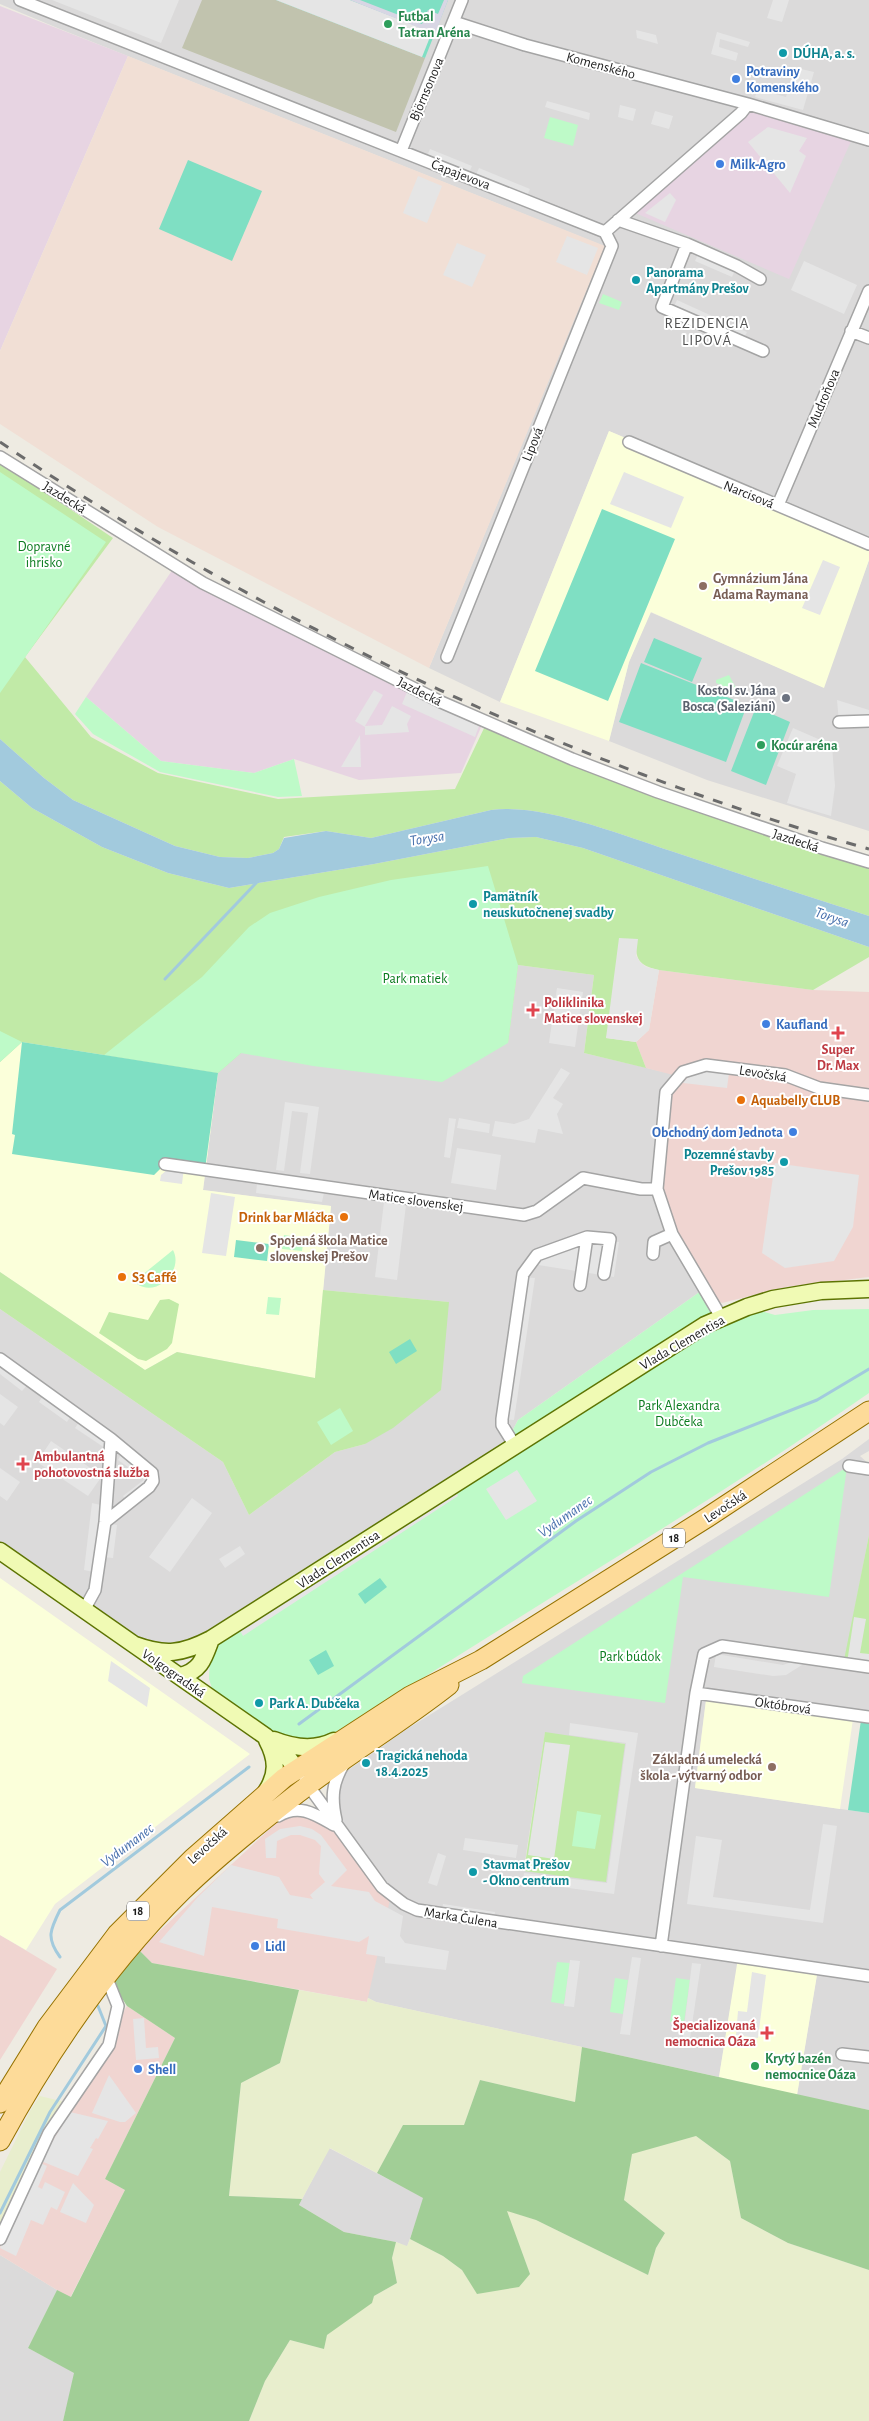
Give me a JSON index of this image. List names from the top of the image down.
{
  "streets": {
    "main road": ["Levočská", "18"],
    "street": [
      "Komenského",
      "Björnsonova",
      "Čapajevova",
      "Mudroňova",
      "Lipová",
      "Narcisová",
      "Jazdecká",
      "Matice slovenskej",
      "Vlada Clementisa",
      "Volgogradská",
      "Októbrová",
      "Marka Čulena"
    ]
  },
  "crossings": [
    ["Komenského", "Björnsonova"],
    ["Björnsonova", "Čapajevova"],
    ["Čapajevova", "Lipová"],
    ["Mudroňova", "Narcisová"],
    ["Levočská", "Matice slovenskej"],
    ["Levočská", "Volgogradská"],
    ["Levočská", "Marka Čulena"],
    ["Vlada Clementisa", "Volgogradská"],
    ["Volgogradská", "Marka Čulena"]
  ],
  "districts": ["REZIDENCIA LIPOVÁ"],
  "water": ["Torysa", "Vydumanec"],
  "parks": [
    "Dopravné ihrisko",
    "Park matiek",
    "Park Alexandra Dubčeka",
    "Park búdok"
  ],
  "places": {
    "other": [
      "Futbal Tatran Aréna",
      "DÚHA, a. s.",
      "Potraviny Komenského",
      "Milk-Agro",
      "Panorama Apartmány Prešov",
      "Gymnázium Jána Adama Raymana",
      "Kostol sv. Jána Bosca (Saleziáni)",
      "Kocúr aréna",
      "Pamätník neuskutočnenej svadby",
      "Kaufland",
      "Aquabelly CLUB",
      "Obchodný dom Jednota",
      "Pozemné stavby Prešov 1985",
      "Drink bar Mláčka",
      "Spojená škola Matice slovenskej Prešov",
      "S3 Caffé",
      "Park A. Dubčeka",
      "Tragická nehoda 18.4.2025",
      "Základná umelecká škola - výtvarný odbor",
      "Stavmat Prešov - Okno centrum",
      "Lidl",
      "Krytý bazén nemocnice Oáza",
      "Shell"
    ],
    "health": [
      "Poliklinika Matice slovenskej",
      "Super Dr. Max",
      "Ambulantná pohotovostná služba",
      "Špecializovaná nemocnica Oáza"
    ]
  }
}
